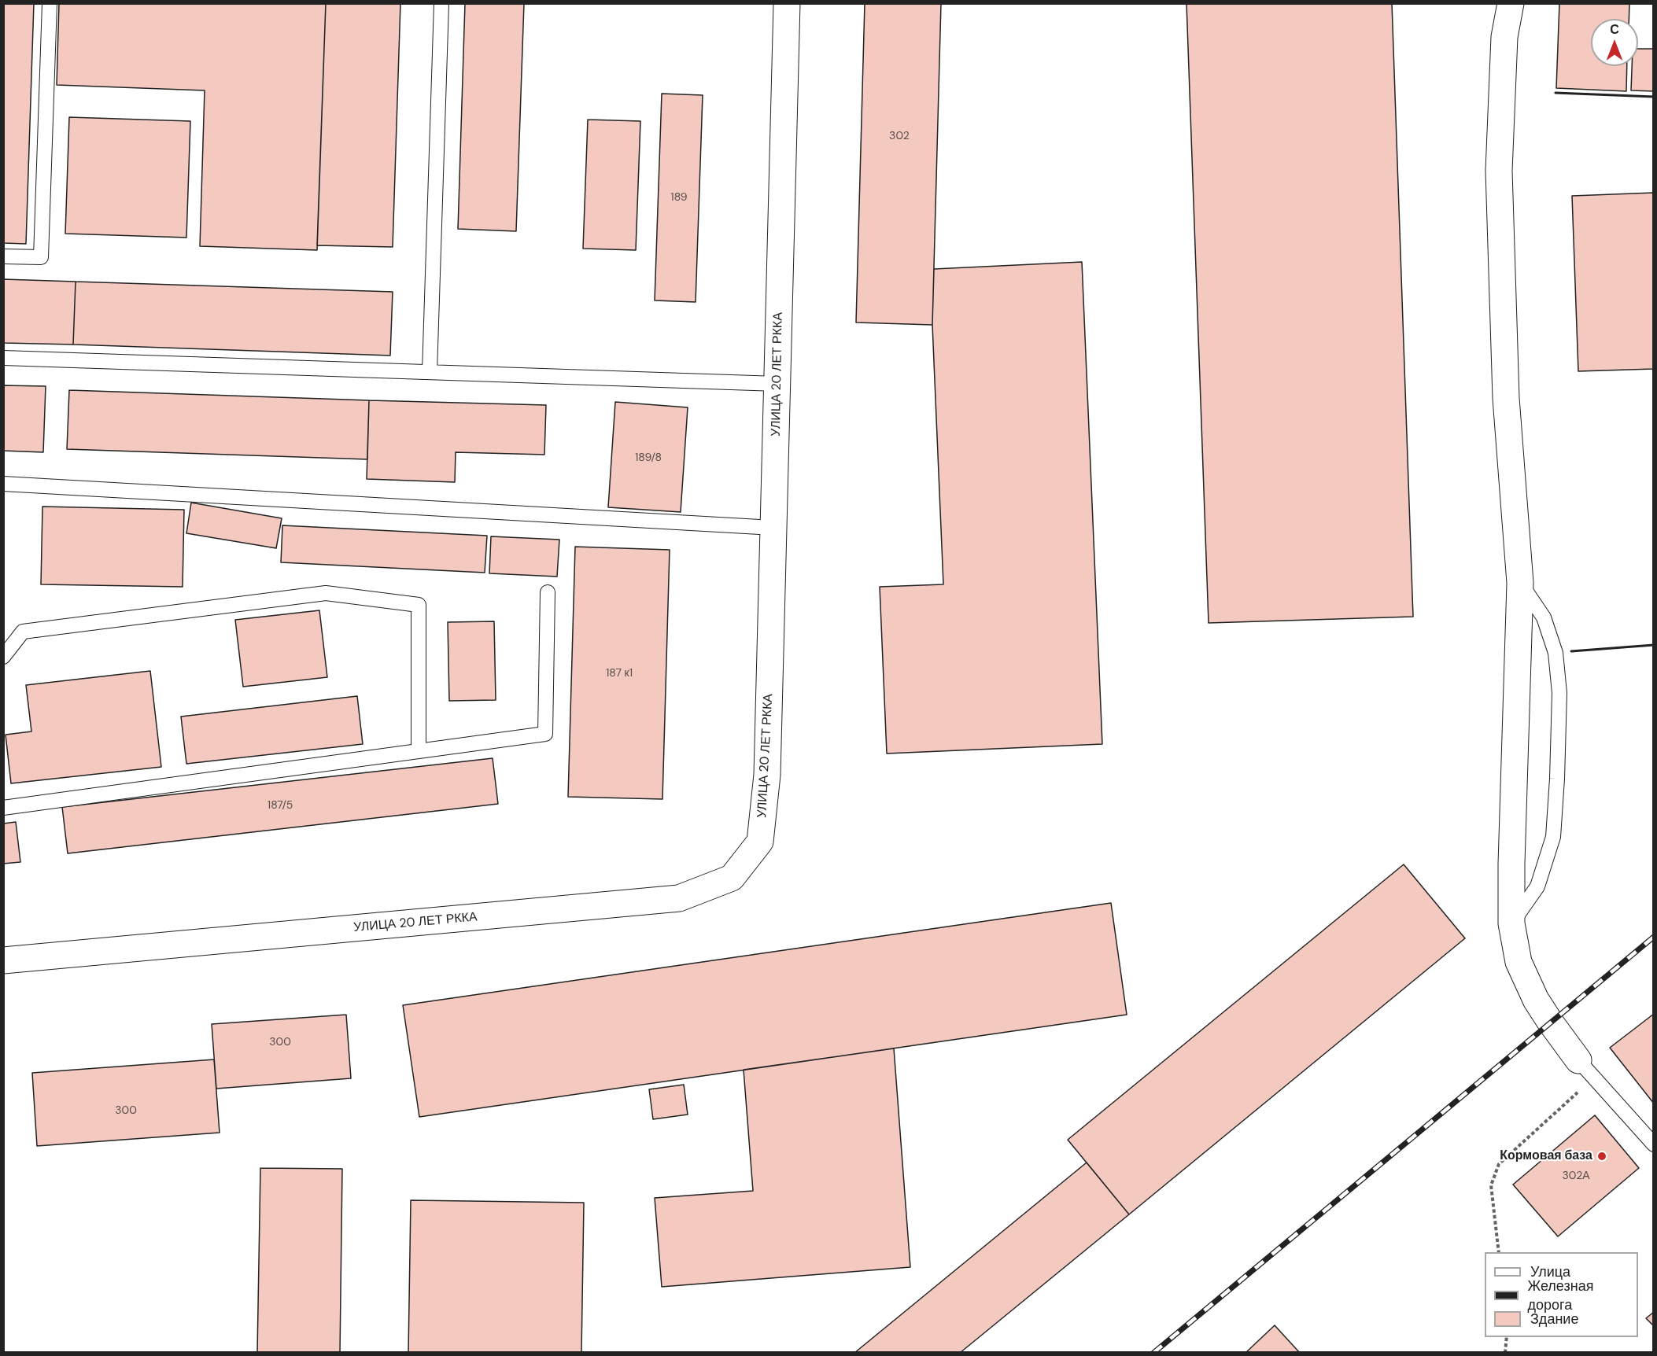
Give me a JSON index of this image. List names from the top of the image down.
{
  "streets": {
    "main road": ["УЛИЦА 20 ЛЕТ РККА"]
  },
  "places": ["Кормовая база"],
  "house_numbers": [
    "302",
    "189",
    "189/8",
    "187 к1",
    "187/5",
    "300",
    "300",
    "302А"
  ],
  "legend": ["Улица", "Железная дорога", "Здание"],
  "north": "top"
}
